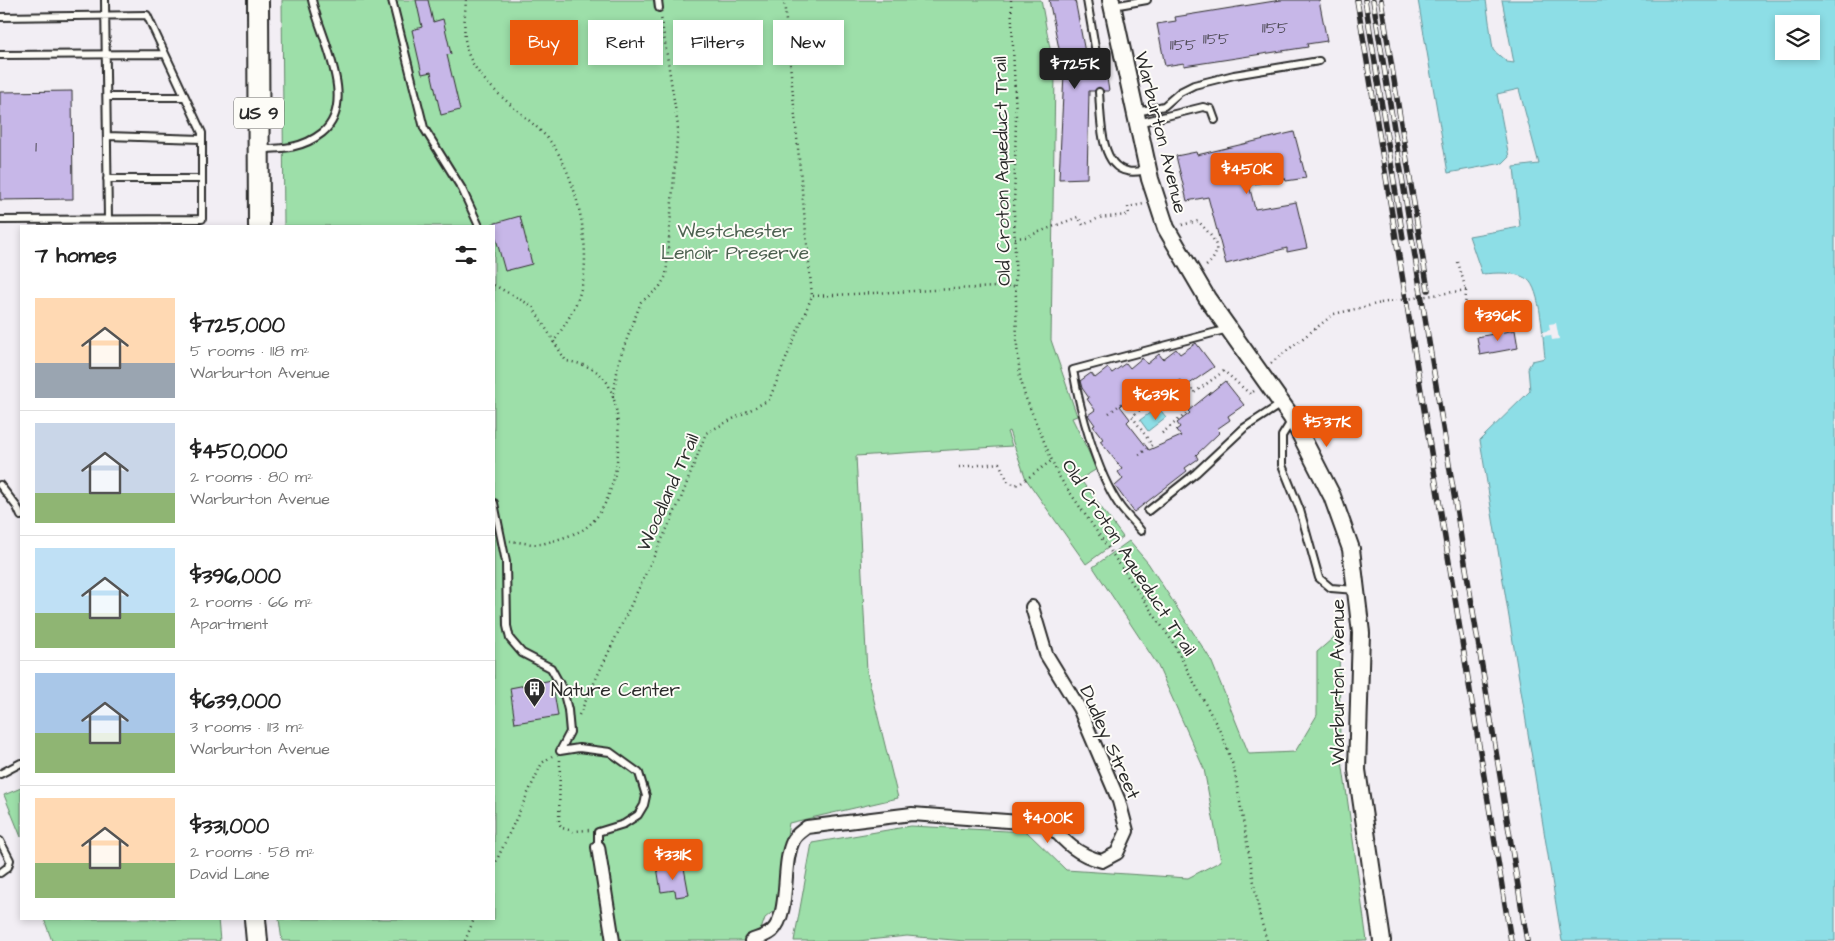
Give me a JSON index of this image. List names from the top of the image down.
{
  "streets": {
    "main road": ["US 9"],
    "street": ["Warburton Avenue", "Dudley Street"],
    "path": ["Old Croton Aqueduct Trail", "Woodland Trail"]
  },
  "parks": ["Westchester Lenoir Preserve"],
  "places": {
    "building": ["Nature Center"]
  },
  "house_numbers": [
    "1155",
    "1155",
    "1155",
    "1"
  ],
  "page": {
    "chip": [
      "Buy",
      "Rent",
      "Filters",
      "New"
    ],
    "price": [
      "$725K",
      "$450K",
      "$396K",
      "$639K",
      "$537K",
      "$400K",
      "$331K"
    ],
    "heading": "7 homes",
    "list": [
      {
        "name": "$725,000",
        "note": "5 rooms · 118 m² · Warburton Avenue"
      },
      {
        "name": "$450,000",
        "note": "2 rooms · 80 m² · Warburton Avenue"
      },
      {
        "name": "$396,000",
        "note": "2 rooms · 66 m² · Apartment"
      },
      {
        "name": "$639,000",
        "note": "3 rooms · 113 m² · Warburton Avenue"
      },
      {
        "name": "$331,000",
        "note": "2 rooms · 58 m² · David Lane"
      }
    ]
  }
}
